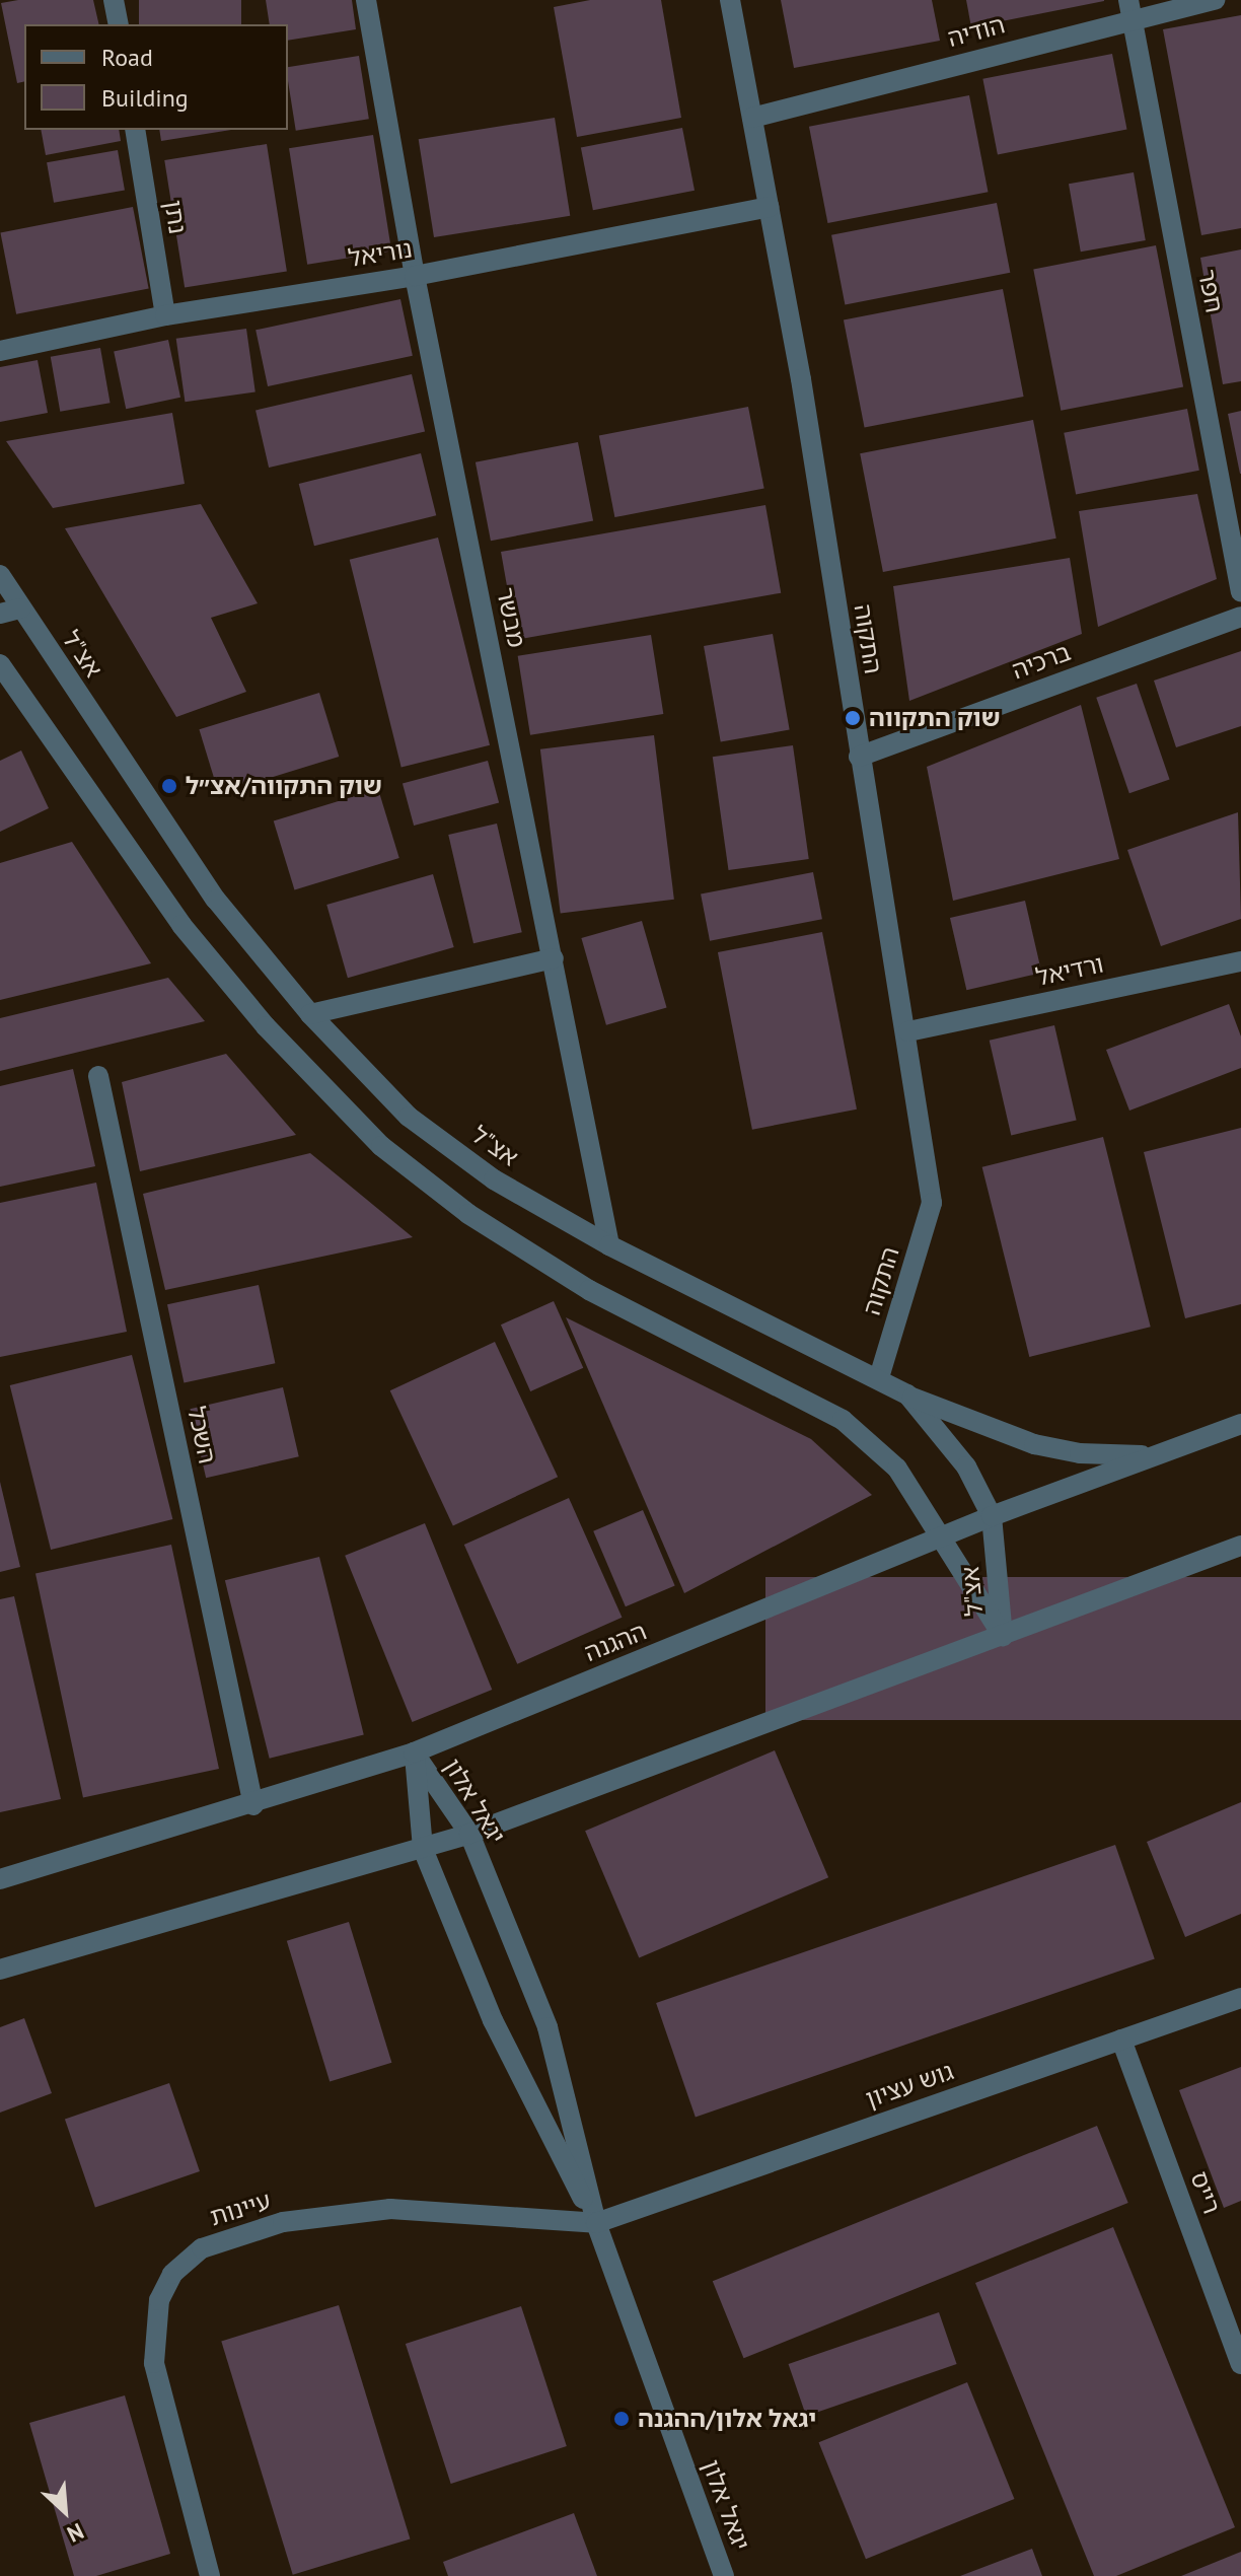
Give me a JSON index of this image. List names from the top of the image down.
{
  "streets": {
    "street": [
      "הודיה",
      "נתן",
      "נוריאל",
      "חפר",
      "מבשר",
      "התקוה",
      "אצ\"ל",
      "ברכיה",
      "ורדיאל",
      "השכל",
      "ההגנה",
      "יגאל אלון",
      "גוש עציון",
      "רייס",
      "עיינות"
    ]
  },
  "crossings": [
    ["הודיה", "חפר"],
    ["הודיה", "התקוה"],
    ["נתן", "נוריאל"],
    ["נוריאל", "מבשר"],
    ["נוריאל", "התקוה"],
    ["מבשר", "אצ\"ל"],
    ["התקוה", "אצ\"ל"],
    ["התקוה", "ברכיה"],
    ["התקוה", "ורדיאל"],
    ["אצ\"ל", "ההגנה"],
    ["השכל", "ההגנה"],
    ["ההגנה", "יגאל אלון"],
    ["יגאל אלון", "גוש עציון"],
    ["יגאל אלון", "עיינות"],
    ["גוש עציון", "רייס"],
    ["גוש עציון", "עיינות"]
  ],
  "places": ["שוק התקווה", "שוק התקווה/אצ״ל", "יגאל אלון/ההגנה"],
  "legend": ["Road", "Building"],
  "north": "bottom right"
}
